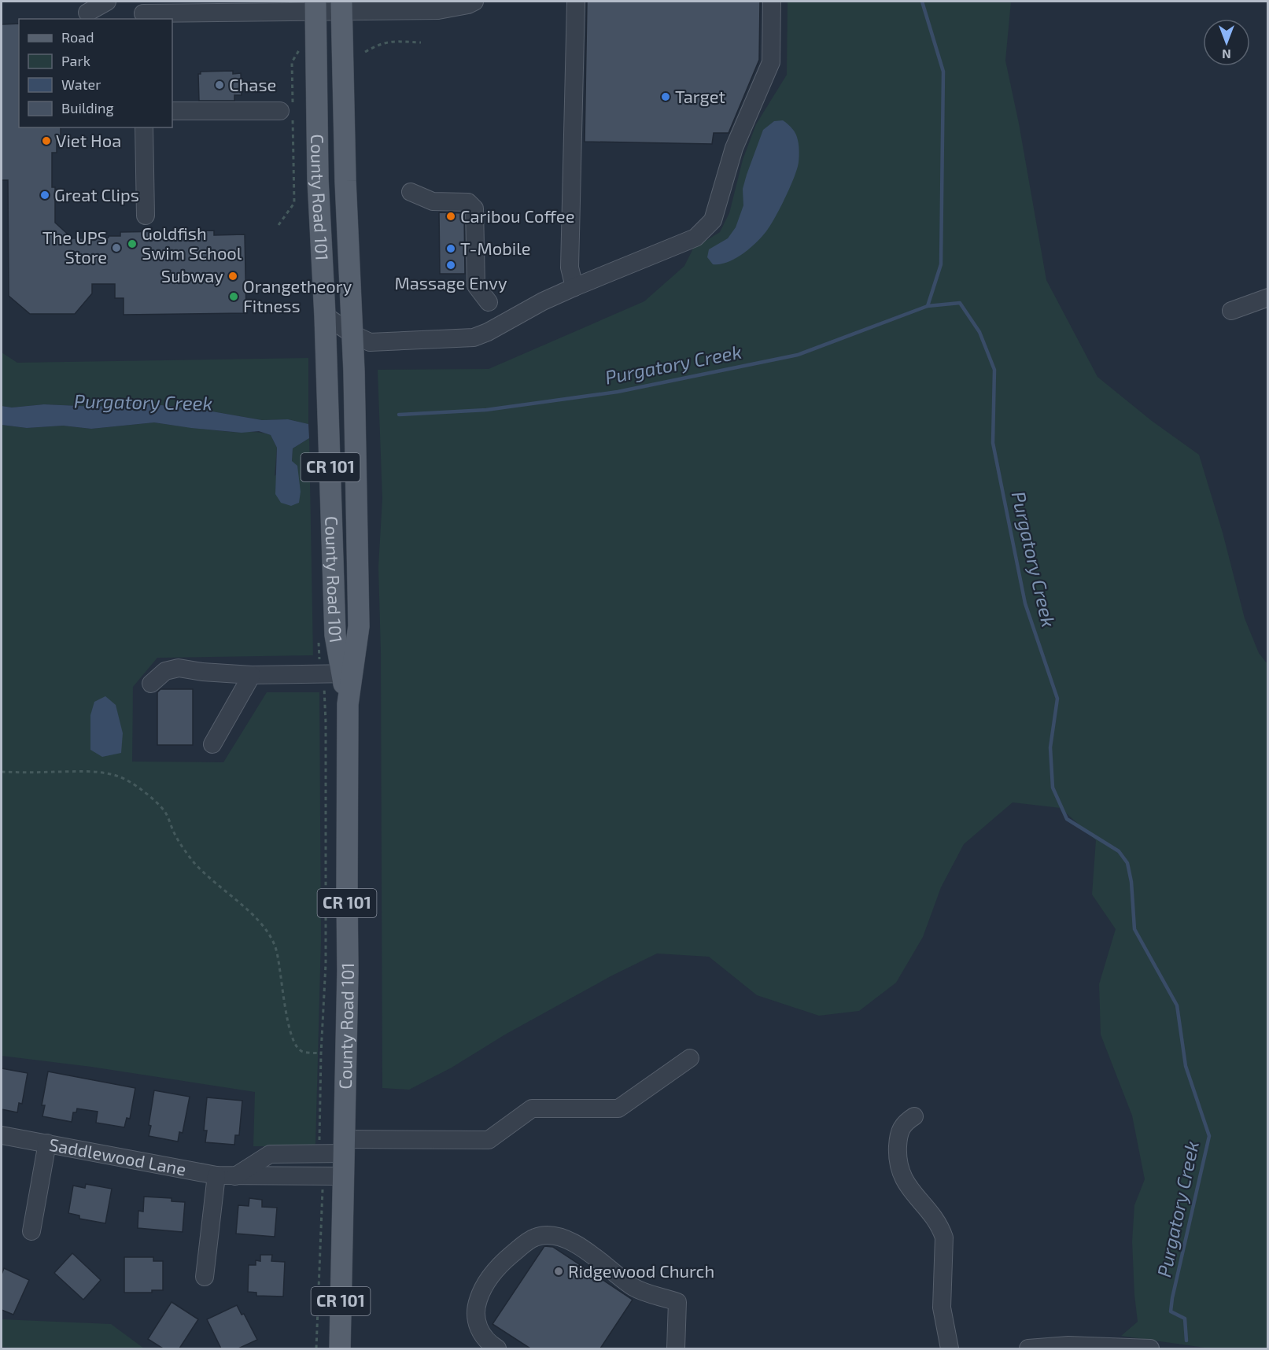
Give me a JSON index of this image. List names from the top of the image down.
{
  "streets": {
    "main road": ["County Road 101", "CR 101"],
    "street": ["Saddlewood Lane"]
  },
  "crossings": [
    ["County Road 101", "Saddlewood Lane"]
  ],
  "water": ["Purgatory Creek"],
  "places": [
    "Chase",
    "Target",
    "Viet Hoa",
    "Great Clips",
    "Caribou Coffee",
    "Goldfish Swim School",
    "The UPS Store",
    "T-Mobile",
    "Massage Envy",
    "Subway",
    "Orangetheory Fitness",
    "Ridgewood Church"
  ],
  "legend": [
    "Road",
    "Park",
    "Water",
    "Building"
  ],
  "north": "bottom"
}
